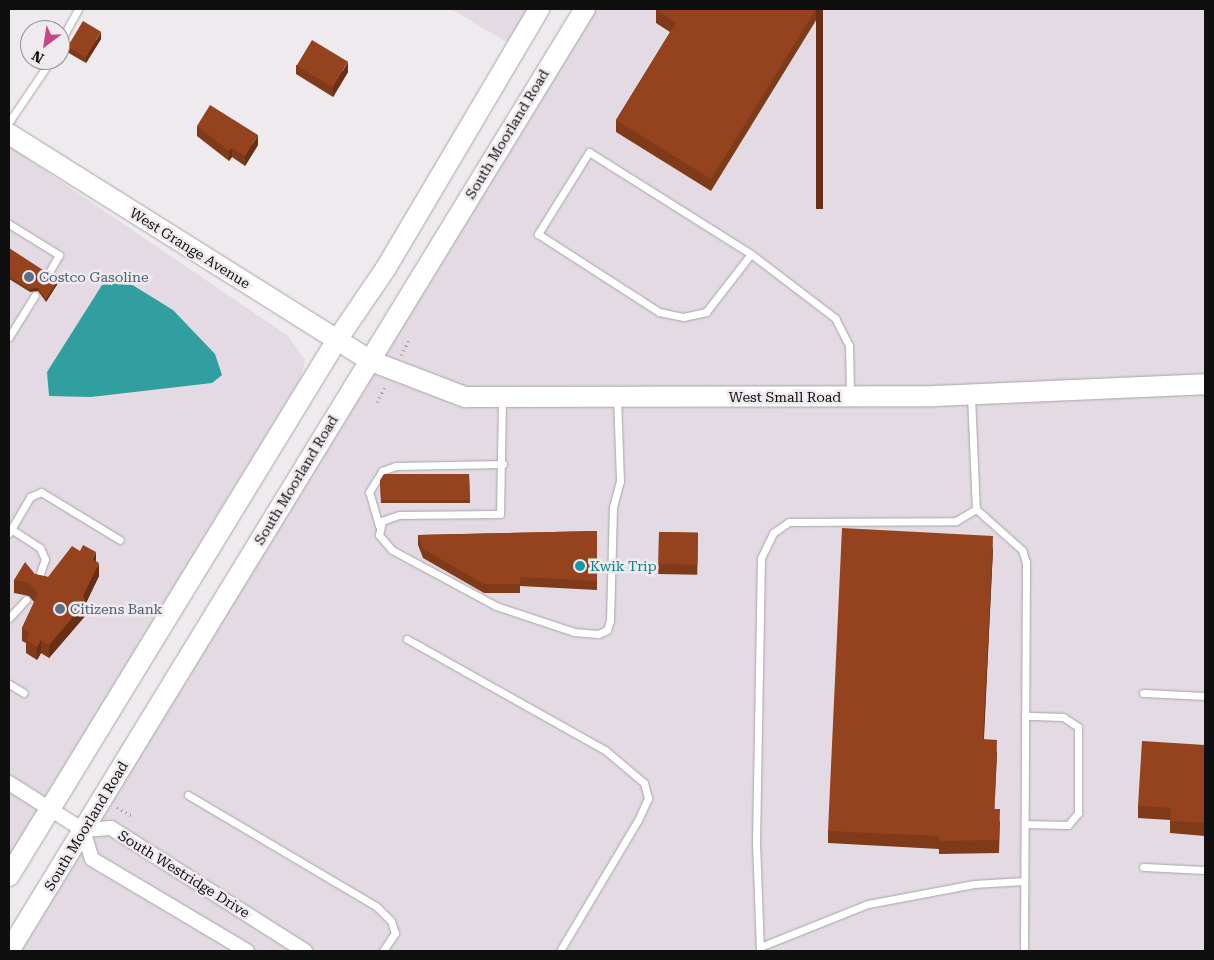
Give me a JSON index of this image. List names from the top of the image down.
{
  "streets": {
    "main road": ["South Moorland Road", "West Grange Avenue", "West Small Road"],
    "street": ["South Westridge Drive"]
  },
  "crossings": [
    ["South Moorland Road", "West Grange Avenue"],
    ["South Moorland Road", "West Small Road"],
    ["South Moorland Road", "South Westridge Drive"],
    ["West Grange Avenue", "West Small Road"]
  ],
  "places": ["Costco Gasoline", "Kwik Trip", "Citizens Bank"],
  "north": "bottom left"
}
